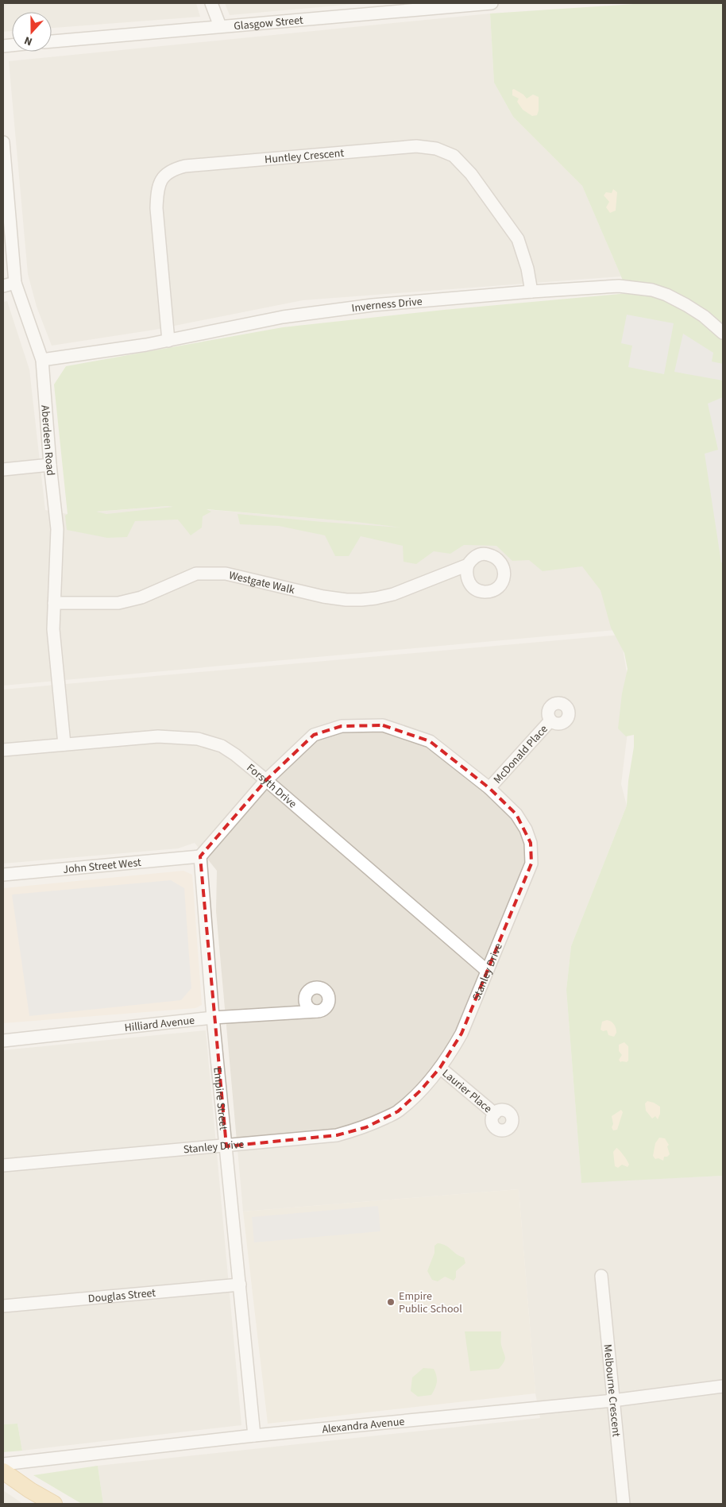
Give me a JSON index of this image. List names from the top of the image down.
{
  "streets": {
    "street": [
      "Glasgow Street",
      "Huntley Crescent",
      "Inverness Drive",
      "Aberdeen Road",
      "Westgate Walk",
      "McDonald Place",
      "Forsyth Drive",
      "John Street West",
      "Stanley Drive",
      "Hilliard Avenue",
      "Laurier Place",
      "Empire Street",
      "Douglas Street",
      "Melbourne Crescent",
      "Alexandra Avenue"
    ]
  },
  "crossings": [
    ["Huntley Crescent", "Inverness Drive"],
    ["Inverness Drive", "Aberdeen Road"],
    ["Aberdeen Road", "Westgate Walk"],
    ["Aberdeen Road", "Forsyth Drive"],
    ["McDonald Place", "Stanley Drive"],
    ["Forsyth Drive", "Stanley Drive"],
    ["John Street West", "Stanley Drive"],
    ["John Street West", "Empire Street"],
    ["Stanley Drive", "Laurier Place"],
    ["Stanley Drive", "Empire Street"],
    ["Hilliard Avenue", "Empire Street"],
    ["Empire Street", "Douglas Street"],
    ["Empire Street", "Alexandra Avenue"],
    ["Melbourne Crescent", "Alexandra Avenue"]
  ],
  "places": ["Empire Public School"],
  "north": "bottom"
}
